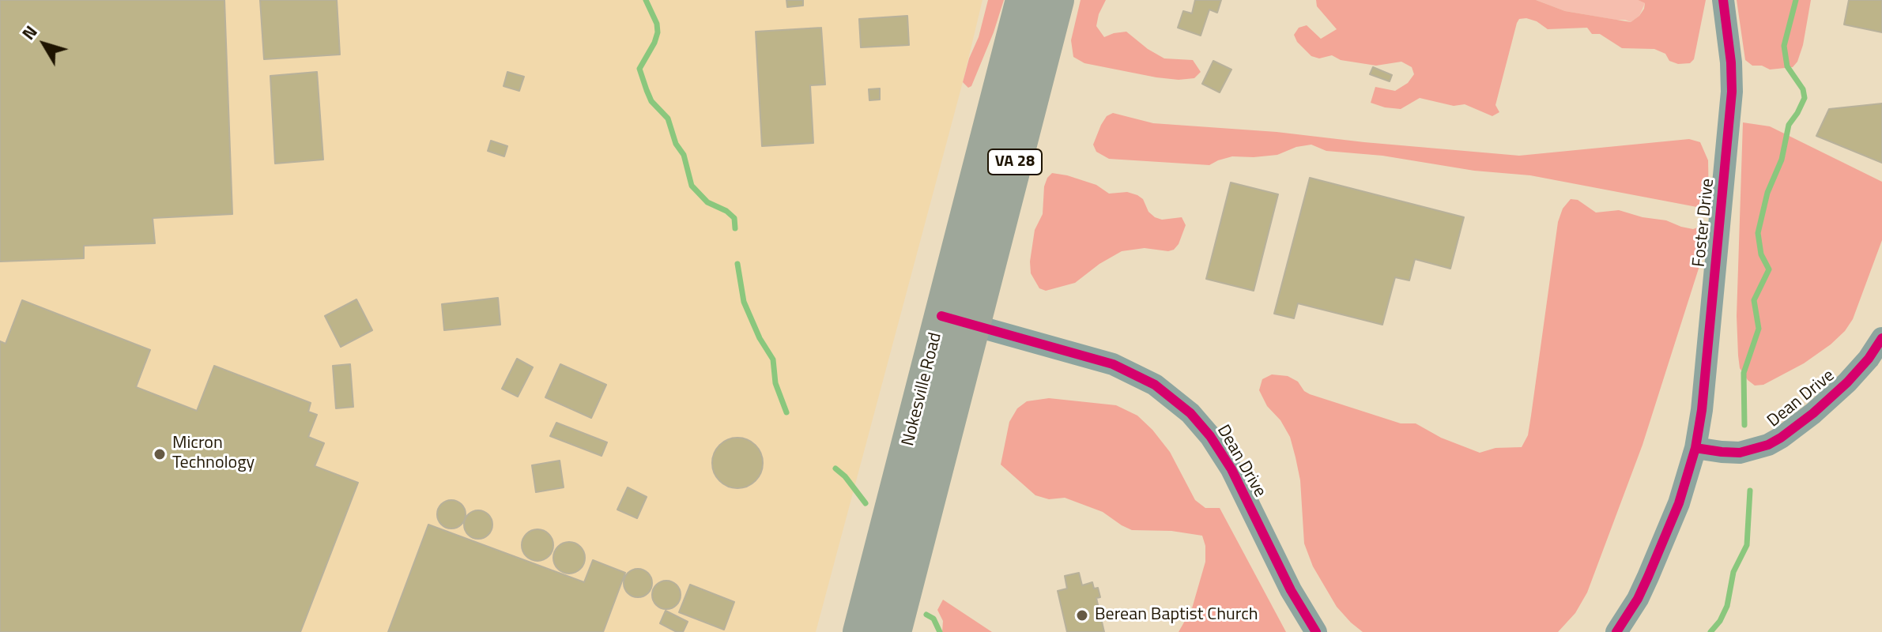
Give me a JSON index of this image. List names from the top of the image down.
{
  "streets": {
    "highway": ["VA 28", "Nokesville Road"],
    "street": ["Foster Drive", "Dean Drive"]
  },
  "crossings": [
    ["Foster Drive", "Dean Drive"],
    ["Nokesville Road", "Dean Drive"]
  ],
  "places": ["Micron Technology", "Berean Baptist Church"],
  "north": "top left"
}
